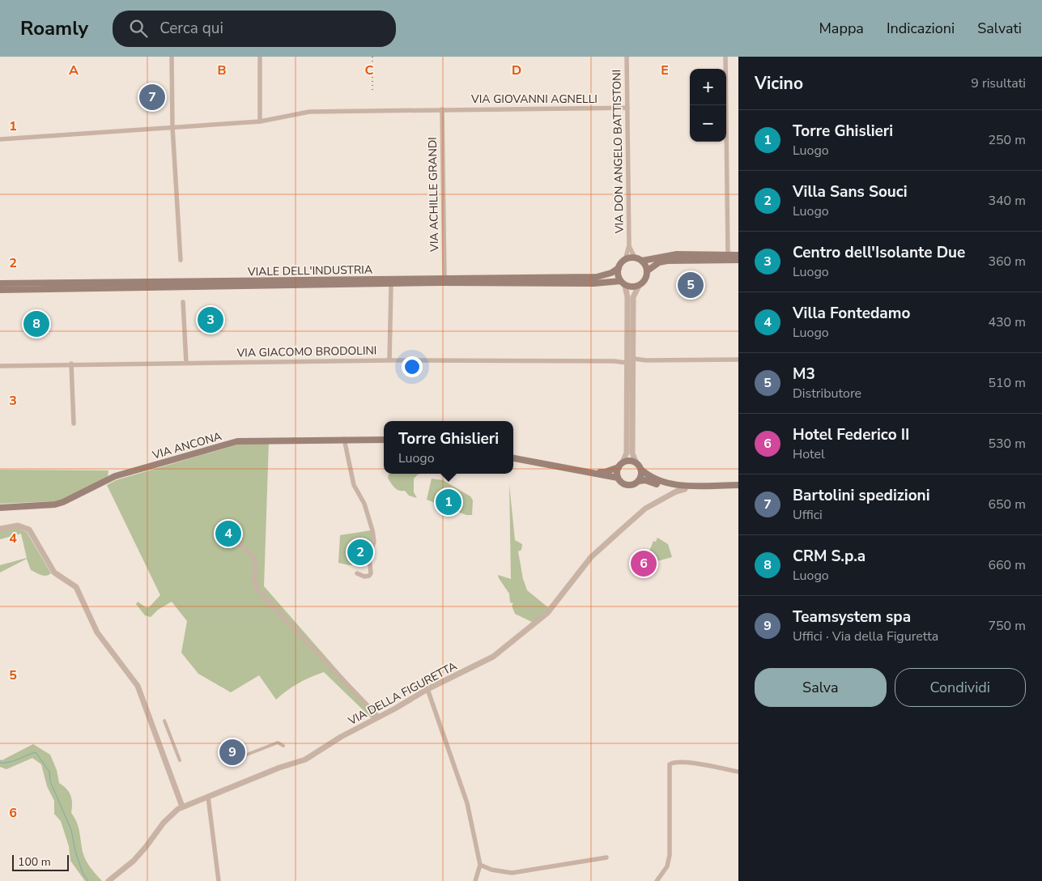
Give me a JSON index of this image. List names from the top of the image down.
{
  "streets": {
    "main road": ["VIA DON ANGELO BATTISTONI", "VIALE DELL'INDUSTRIA", "VIA ANCONA"],
    "street": [
      "VIA GIOVANNI AGNELLI",
      "VIA ACHILLE GRANDI",
      "VIA GIACOMO BRODOLINI",
      "VIA DELLA FIGURETTA"
    ]
  },
  "crossings": [
    ["VIA GIOVANNI AGNELLI", "VIA DON ANGELO BATTISTONI"],
    ["VIA GIOVANNI AGNELLI", "VIA ACHILLE GRANDI"],
    ["VIA DON ANGELO BATTISTONI", "VIALE DELL'INDUSTRIA"],
    ["VIA ACHILLE GRANDI", "VIALE DELL'INDUSTRIA"]
  ],
  "scale_bar": "100 m",
  "page": {
    "header": "Roamly",
    "search": "Cerca qui",
    "nav": ["Mappa", "Indicazioni", "Salvati"],
    "heading": ["Vicino", "9 risultati"],
    "map_buttons": ["+", "−"],
    "pins": [
      "7",
      "5",
      "3",
      "8",
      "1",
      "4",
      "2",
      "6",
      "9"
    ],
    "list": [
      {
        "mark": "1",
        "name": "Torre Ghislieri",
        "note": "Luogo",
        "value": "250 m"
      },
      {
        "mark": "2",
        "name": "Villa Sans Souci",
        "note": "Luogo",
        "value": "340 m"
      },
      {
        "mark": "3",
        "name": "Centro dell'Isolante Due",
        "note": "Luogo",
        "value": "360 m"
      },
      {
        "mark": "4",
        "name": "Villa Fontedamo",
        "note": "Luogo",
        "value": "430 m"
      },
      {
        "mark": "5",
        "name": "M3",
        "note": "Distributore",
        "value": "510 m"
      },
      {
        "mark": "6",
        "name": "Hotel Federico II",
        "note": "Hotel",
        "value": "530 m"
      },
      {
        "mark": "7",
        "name": "Bartolini spedizioni",
        "note": "Uffici",
        "value": "650 m"
      },
      {
        "mark": "8",
        "name": "CRM S.p.a",
        "note": "Luogo",
        "value": "660 m"
      },
      {
        "mark": "9",
        "name": "Teamsystem spa",
        "note": "Uffici · Via della Figuretta",
        "value": "750 m"
      }
    ],
    "popup": ["Torre Ghislieri", "Luogo"],
    "buttons": ["Salva", "Condividi"],
    "scale": "100 m"
  },
  "grid": {
    "columns": [
      "A",
      "B",
      "C",
      "D",
      "E"
    ],
    "rows": [
      "1",
      "2",
      "3",
      "4",
      "5",
      "6"
    ]
  }
}
